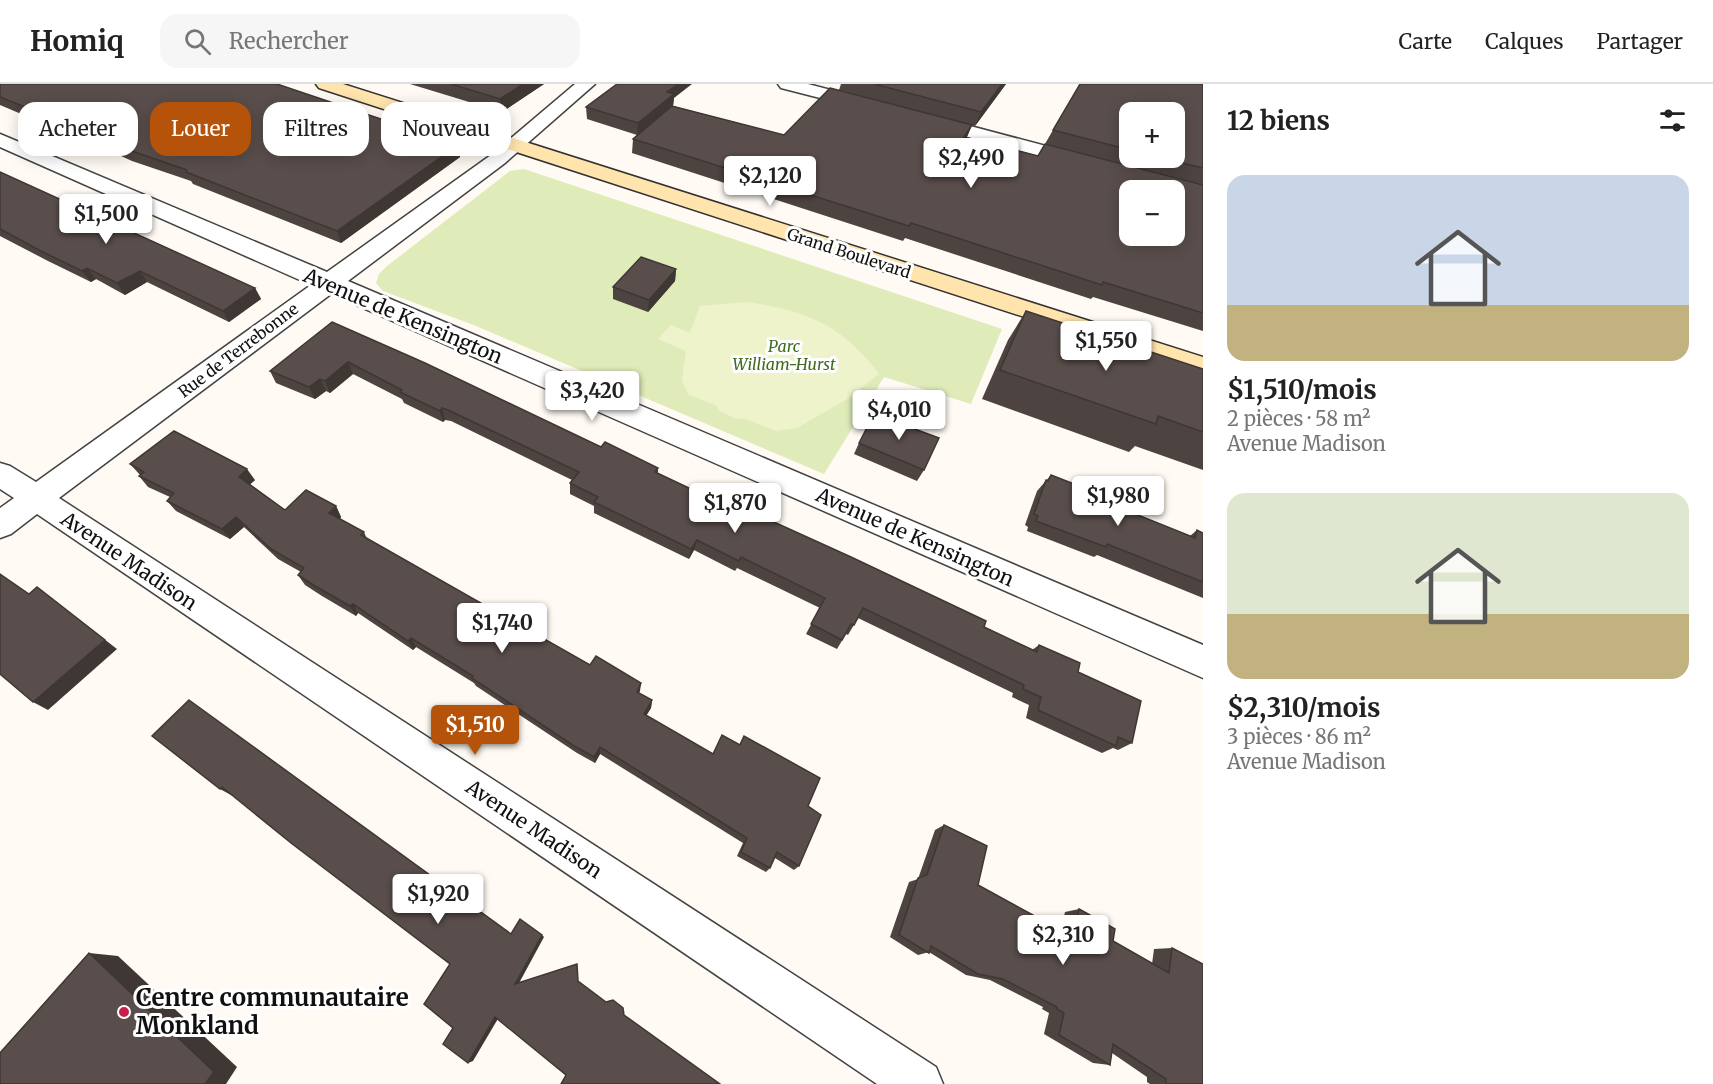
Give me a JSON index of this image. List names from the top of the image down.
{
  "streets": {
    "street": [
      "Grand Boulevard",
      "Avenue de Kensington",
      "Rue de Terrebonne",
      "Avenue Madison"
    ]
  },
  "crossings": [
    ["Grand Boulevard", "Rue de Terrebonne"],
    ["Avenue de Kensington", "Rue de Terrebonne"],
    ["Rue de Terrebonne", "Avenue Madison"]
  ],
  "parks": ["Parc William-Hurst"],
  "places": ["Centre communautaire Monkland"],
  "page": {
    "header": "Homiq",
    "search": "Rechercher",
    "nav": ["Carte", "Calques", "Partager"],
    "heading": "12 biens",
    "map_buttons": ["+", "−"],
    "chip": [
      "Acheter",
      "Louer",
      "Filtres",
      "Nouveau"
    ],
    "price": [
      "$2,490",
      "$2,120",
      "$1,500",
      "$1,550",
      "$3,420",
      "$4,010",
      "$1,980",
      "$1,870",
      "$1,740",
      "$1,510",
      "$1,920",
      "$2,310"
    ],
    "list": [
      {
        "name": "$1,510/mois",
        "note": "2 pièces · 58 m² · Avenue Madison"
      },
      {
        "name": "$2,310/mois",
        "note": "3 pièces · 86 m² · Avenue Madison"
      }
    ]
  }
}
